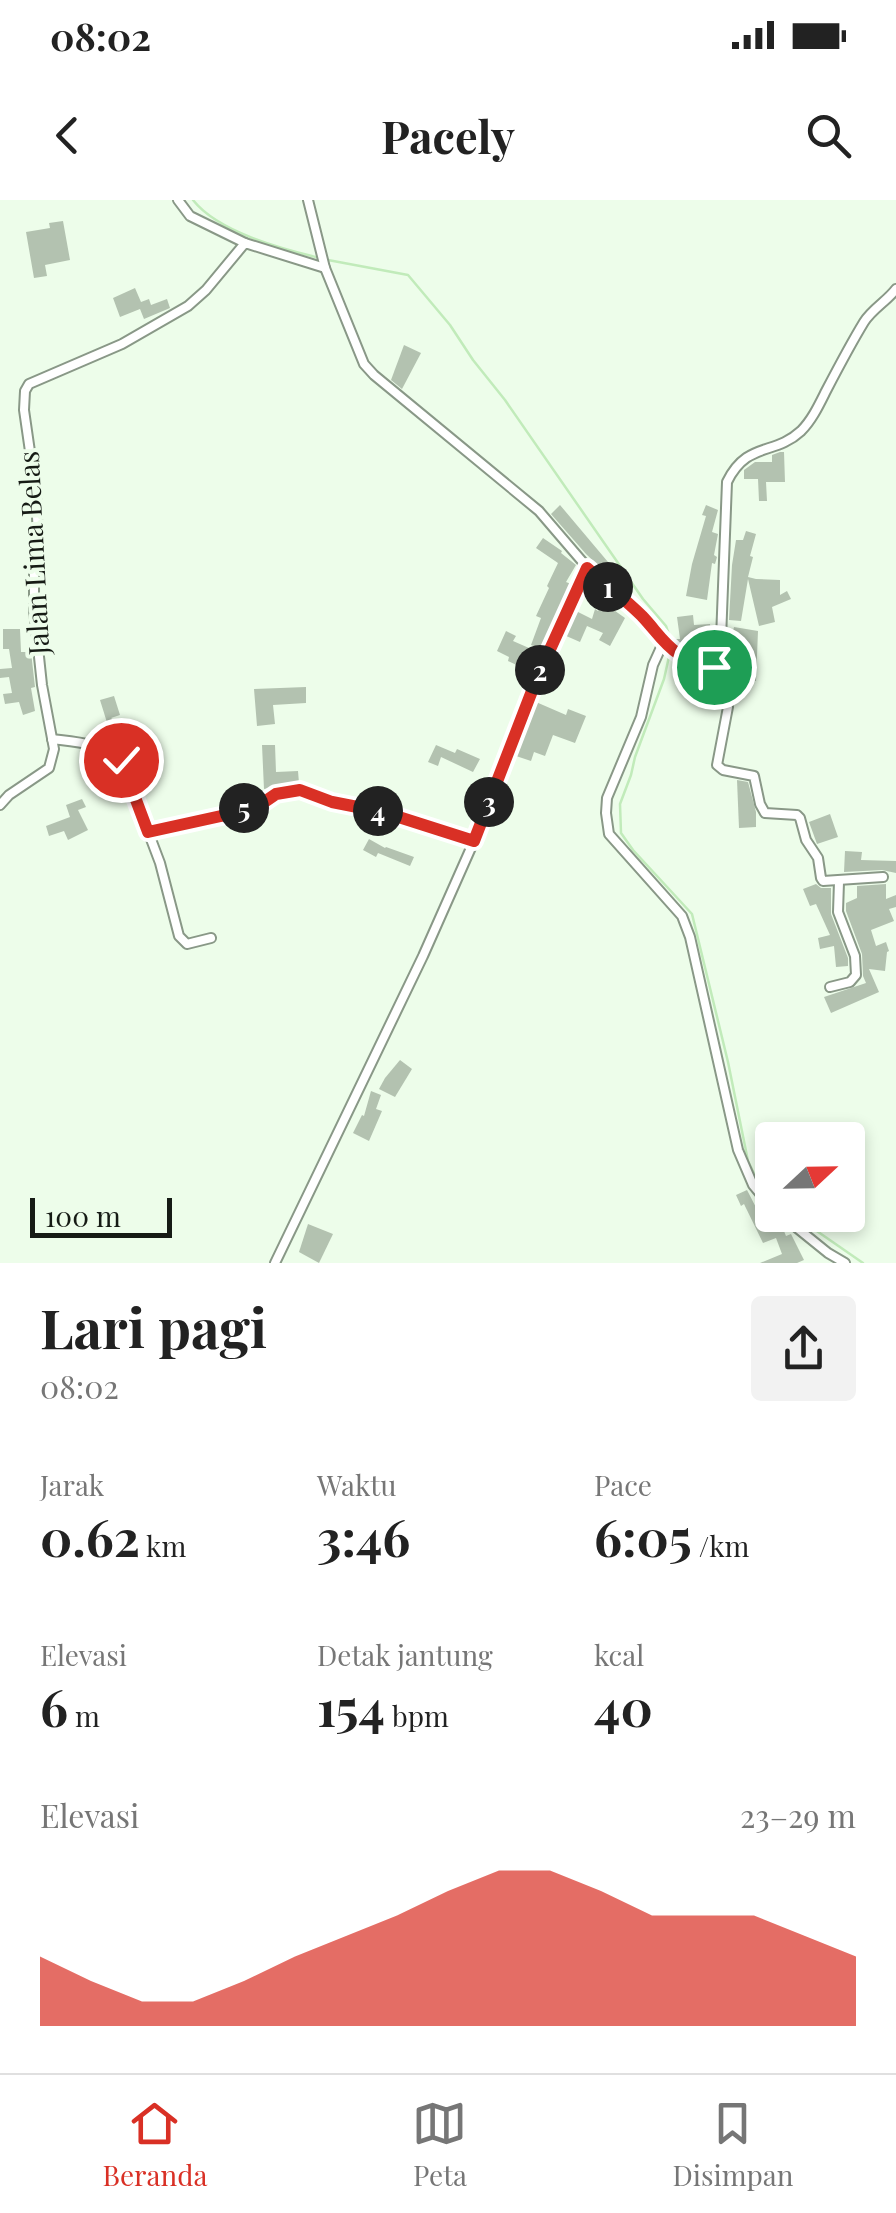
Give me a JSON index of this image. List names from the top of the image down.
{
  "streets": {
    "street": ["Jalan Lima Belas"]
  },
  "scale_bar": "100 m",
  "north": "right",
  "page": {
    "status": "08:02",
    "header": "Pacely",
    "pins": [
      "1",
      "2",
      "3",
      "5",
      "4"
    ],
    "scale": "100 m",
    "heading": ["Lari pagi", "08:02"],
    "stats": [
      ["Jarak", "0.62 km"],
      ["Waktu", "3:46"],
      ["Pace", "6:05 /km"],
      ["Elevasi", "6 m"],
      ["Detak jantung", "154 bpm"],
      ["kcal", "40"]
    ],
    "chart": ["Elevasi", "23–29 m"],
    "tabs": ["Beranda", "Peta", "Disimpan"]
  }
}
